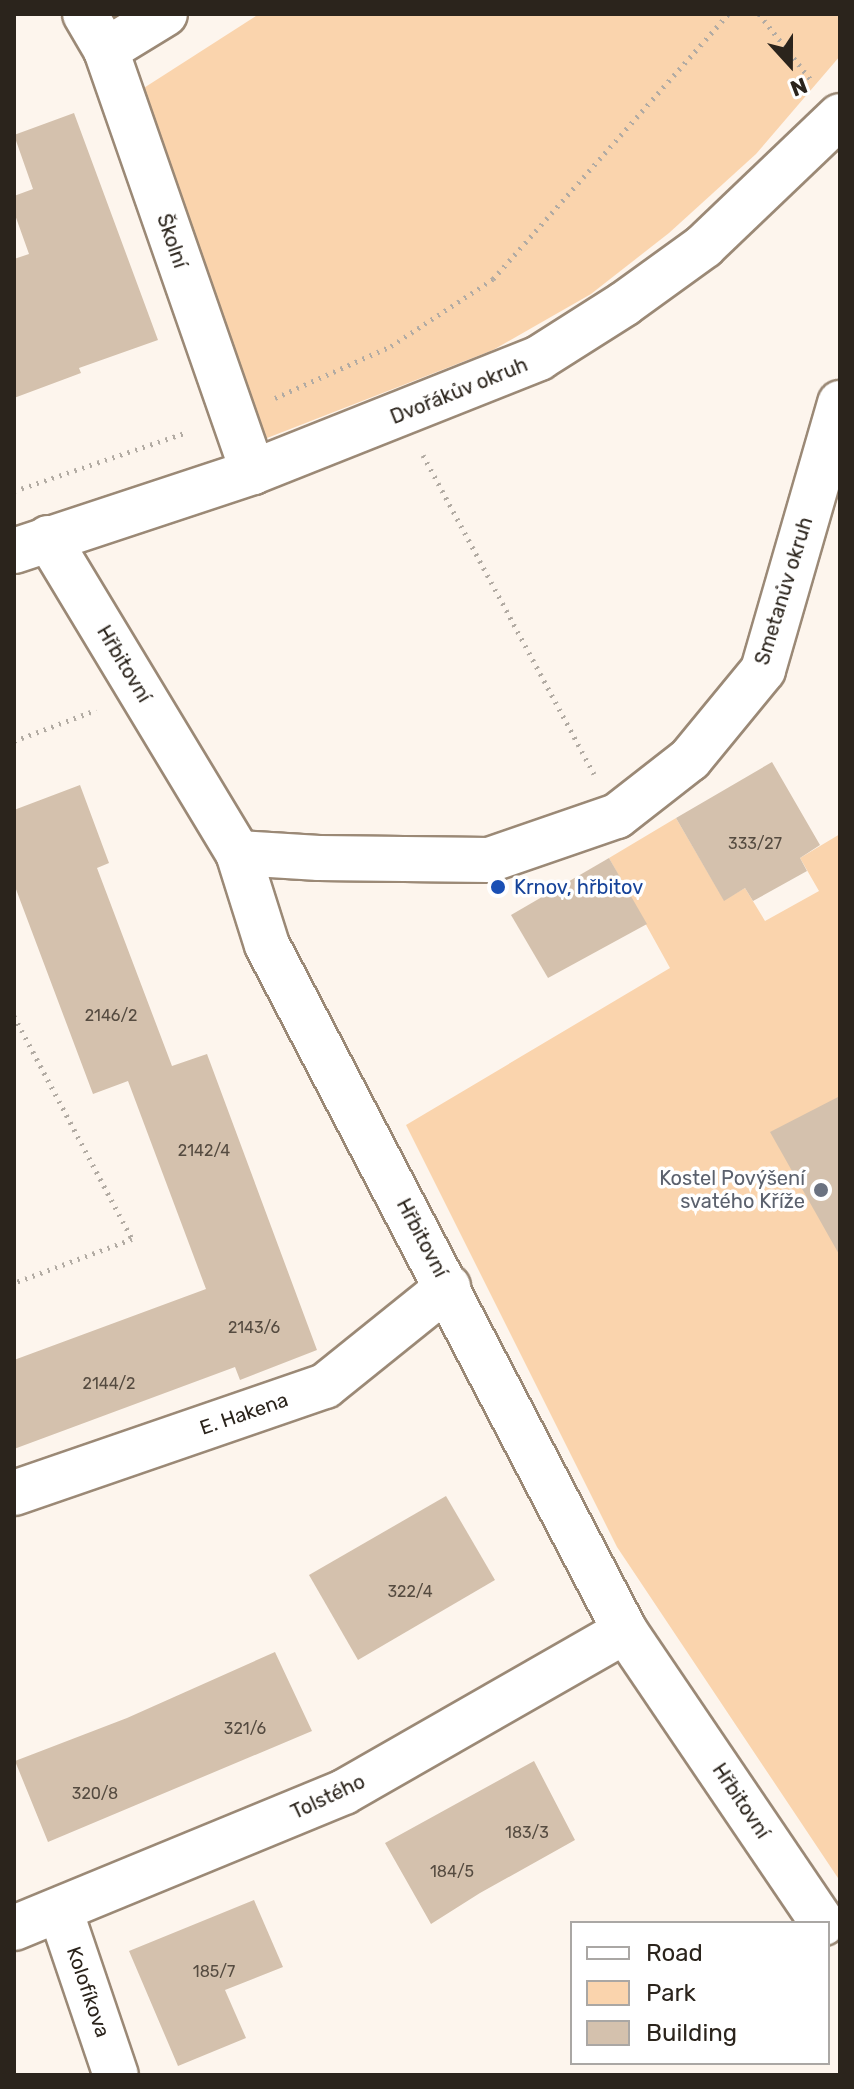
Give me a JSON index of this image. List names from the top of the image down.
{
  "streets": {
    "street": [
      "Školní",
      "Dvořákův okruh",
      "Smetanův okruh",
      "Hřbitovní",
      "E. Hakena",
      "Tolstého",
      "Kolofíkova"
    ]
  },
  "crossings": [
    ["Školní", "Dvořákův okruh"],
    ["Dvořákův okruh", "Hřbitovní"],
    ["Smetanův okruh", "Hřbitovní"],
    ["Hřbitovní", "E. Hakena"],
    ["Hřbitovní", "Tolstého"],
    ["Tolstého", "Kolofíkova"]
  ],
  "places": ["Krnov, hřbitov", "Kostel Povýšení svatého Kříže"],
  "house_numbers": [
    "333/27",
    "2146/2",
    "2142/4",
    "2143/6",
    "2144/2",
    "322/4",
    "321/6",
    "320/8",
    "183/3",
    "184/5",
    "185/7"
  ],
  "legend": ["Road", "Park", "Building"],
  "north": "bottom"
}
